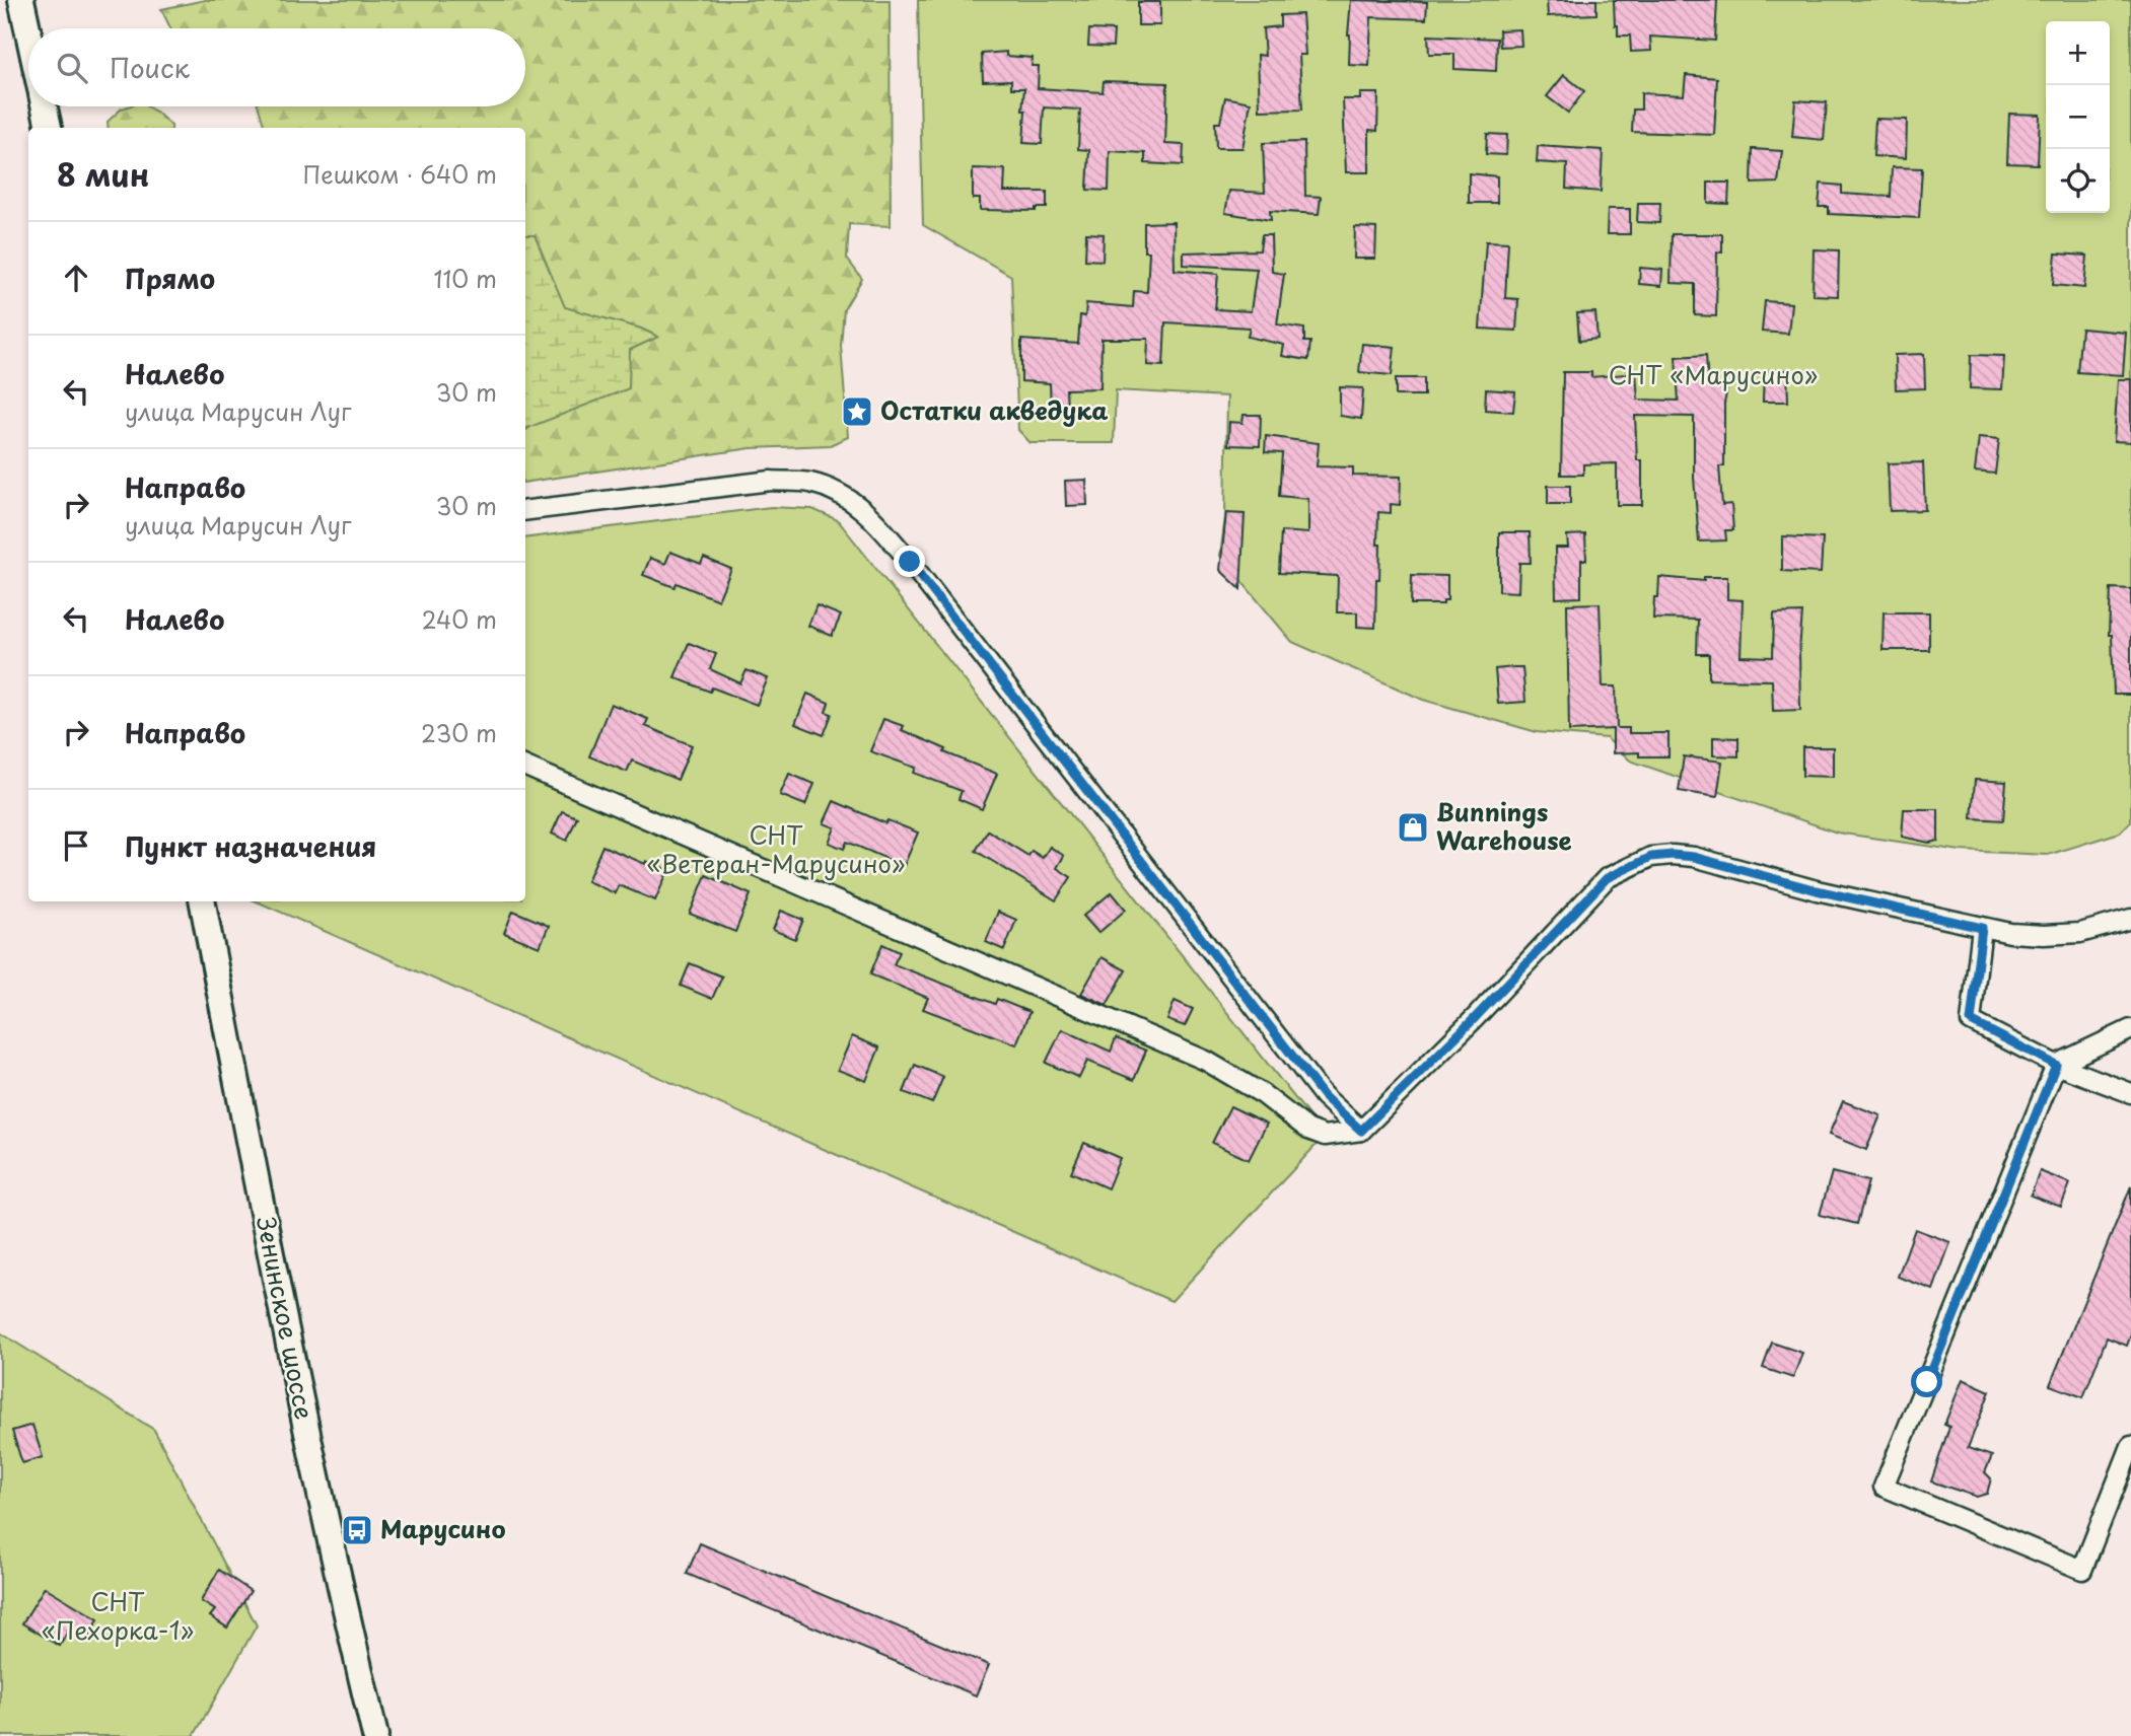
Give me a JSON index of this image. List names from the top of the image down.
{
  "streets": {
    "main road": ["Зенинское шоссе"]
  },
  "parks": ["СНТ «Марусино»", "СНТ «Ветеран-Марусино»", "СНТ «Пехорка-1»"],
  "places": {
    "place": ["Остатки акведука"],
    "shop": ["Bunnings Warehouse"],
    "bus stop": ["Марусино"]
  },
  "page": {
    "map_buttons": ["+", "−"],
    "search": "Поиск",
    "heading": ["8 мин", "Пешком · 640 m"],
    "list": [
      ["Прямо", "110 m"],
      ["Налево", "улица Марусин Луг", "30 m"],
      ["Направо", "улица Марусин Луг", "30 m"],
      ["Налево", "240 m"],
      ["Направо", "230 m"],
      "Пункт назначения"
    ]
  }
}
